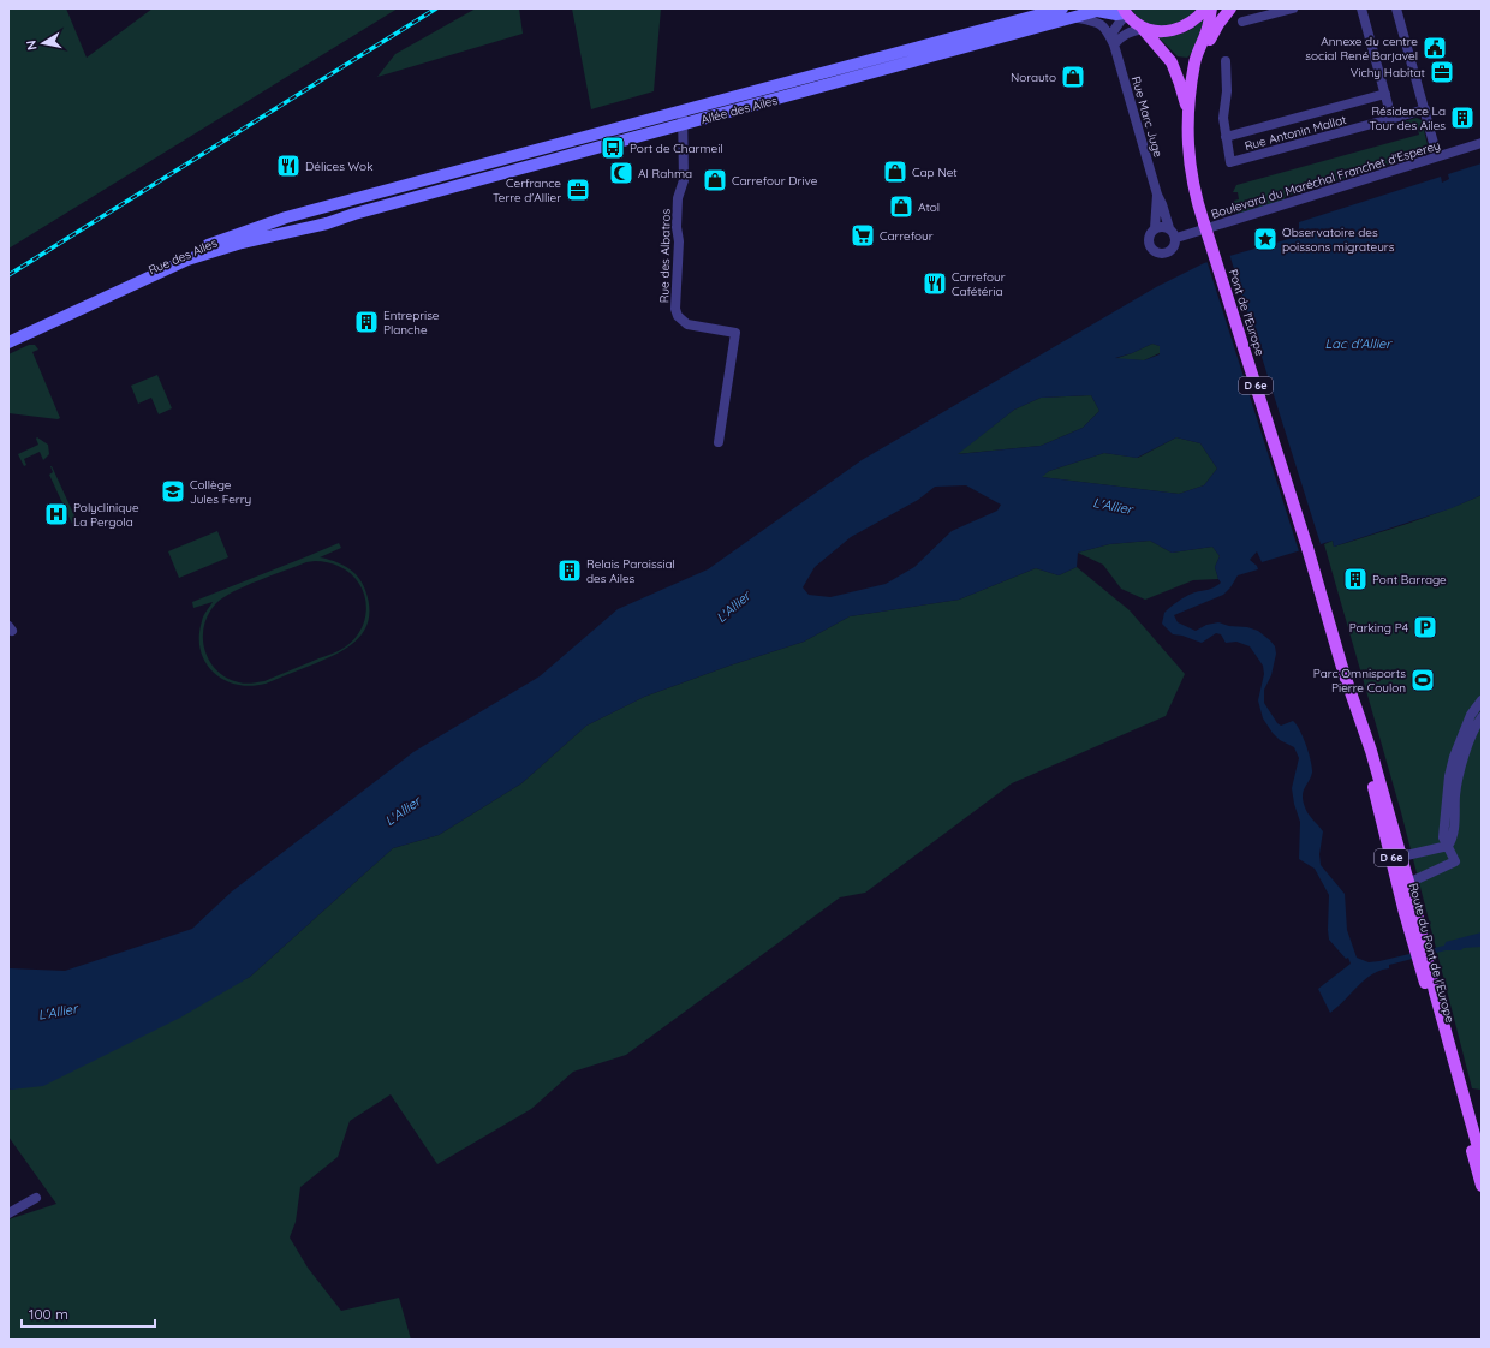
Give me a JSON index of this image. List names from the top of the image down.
{
  "streets": {
    "main road": [
      "Allée des Ailes",
      "Rue des Ailes",
      "Pont de l'Europe",
      "D 6e",
      "Route du Pont de l'Europe"
    ],
    "street": [
      "Rue Marc Juge",
      "Rue Antonin Mallat",
      "Boulevard du Maréchal Franchet d'Esperey",
      "Rue des Albatros"
    ]
  },
  "crossings": [
    ["Allée des Ailes", "Rue des Ailes"],
    ["Allée des Ailes", "Rue des Albatros"],
    ["Rue Marc Juge", "Boulevard du Maréchal Franchet d'Esperey"],
    ["Pont de l'Europe", "D 6e"],
    ["Pont de l'Europe", "Route du Pont de l'Europe"]
  ],
  "water": ["Lac d'Allier", "L'Allier"],
  "places": {
    "public building": ["Annexe du centre social René Barjavel"],
    "office": ["Vichy Habitat", "Cerfrance Terre d'Allier"],
    "shop": [
      "Norauto",
      "Cap Net",
      "Carrefour Drive",
      "Atol"
    ],
    "building": [
      "Résidence La Tour des Ailes",
      "Entreprise Planche",
      "Relais Paroissial des Ailes",
      "Pont Barrage"
    ],
    "bus stop": ["Port de Charmeil"],
    "restaurant": ["Délices Wok", "Carrefour Cafétéria"],
    "mosque": ["Al Rahma"],
    "supermarket": ["Carrefour"],
    "place": ["Observatoire des poissons migrateurs"],
    "school or university": ["Collège Jules Ferry"],
    "hospital": ["Polyclinique La Pergola"],
    "parking": ["Parking P4"],
    "sports": ["Parc Omnisports Pierre Coulon"]
  },
  "scale_bar": "100 m",
  "north": "left"
}
